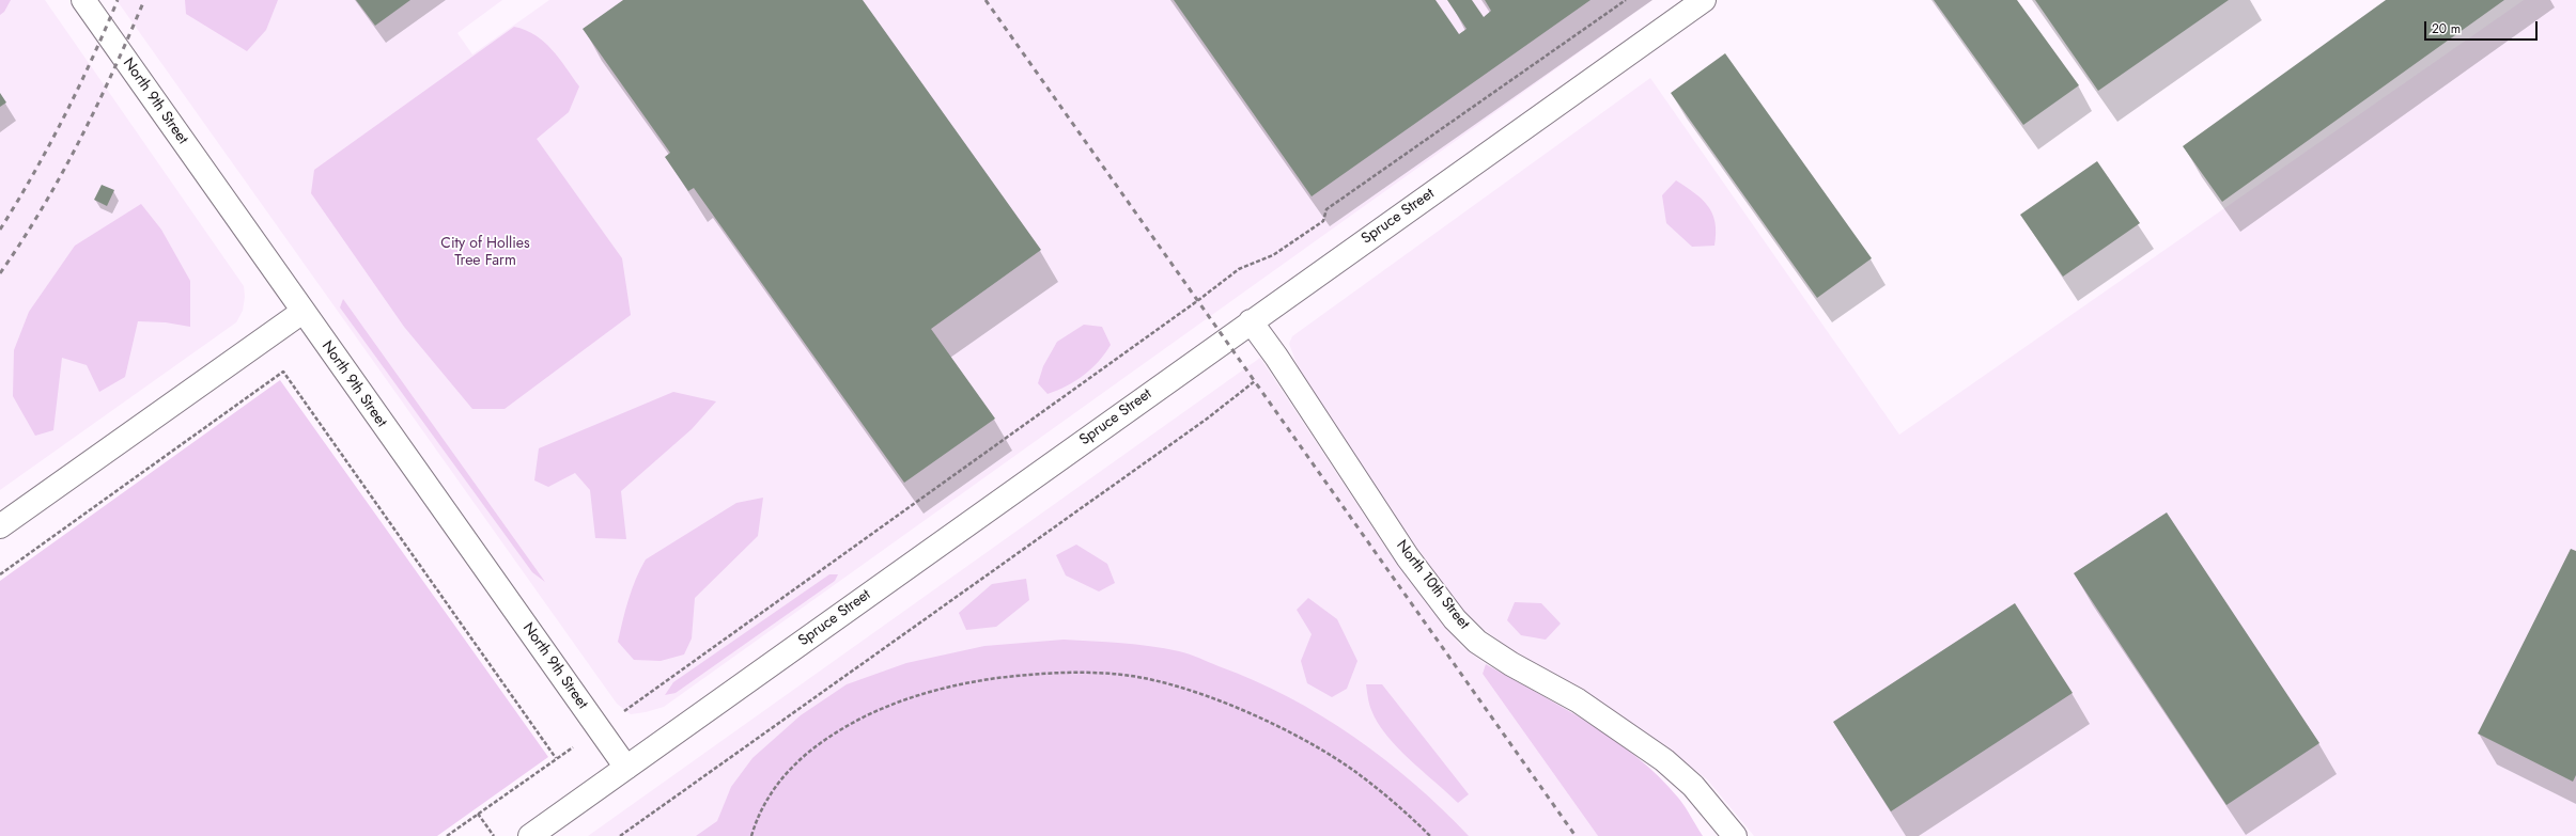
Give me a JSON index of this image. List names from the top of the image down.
{
  "streets": {
    "street": ["North 9th Street", "Spruce Street", "North 10th Street"]
  },
  "crossings": [
    ["North 9th Street", "Spruce Street"],
    ["Spruce Street", "North 10th Street"]
  ],
  "parks": ["City of Hollies Tree Farm"],
  "scale_bar": "20 m"
}
